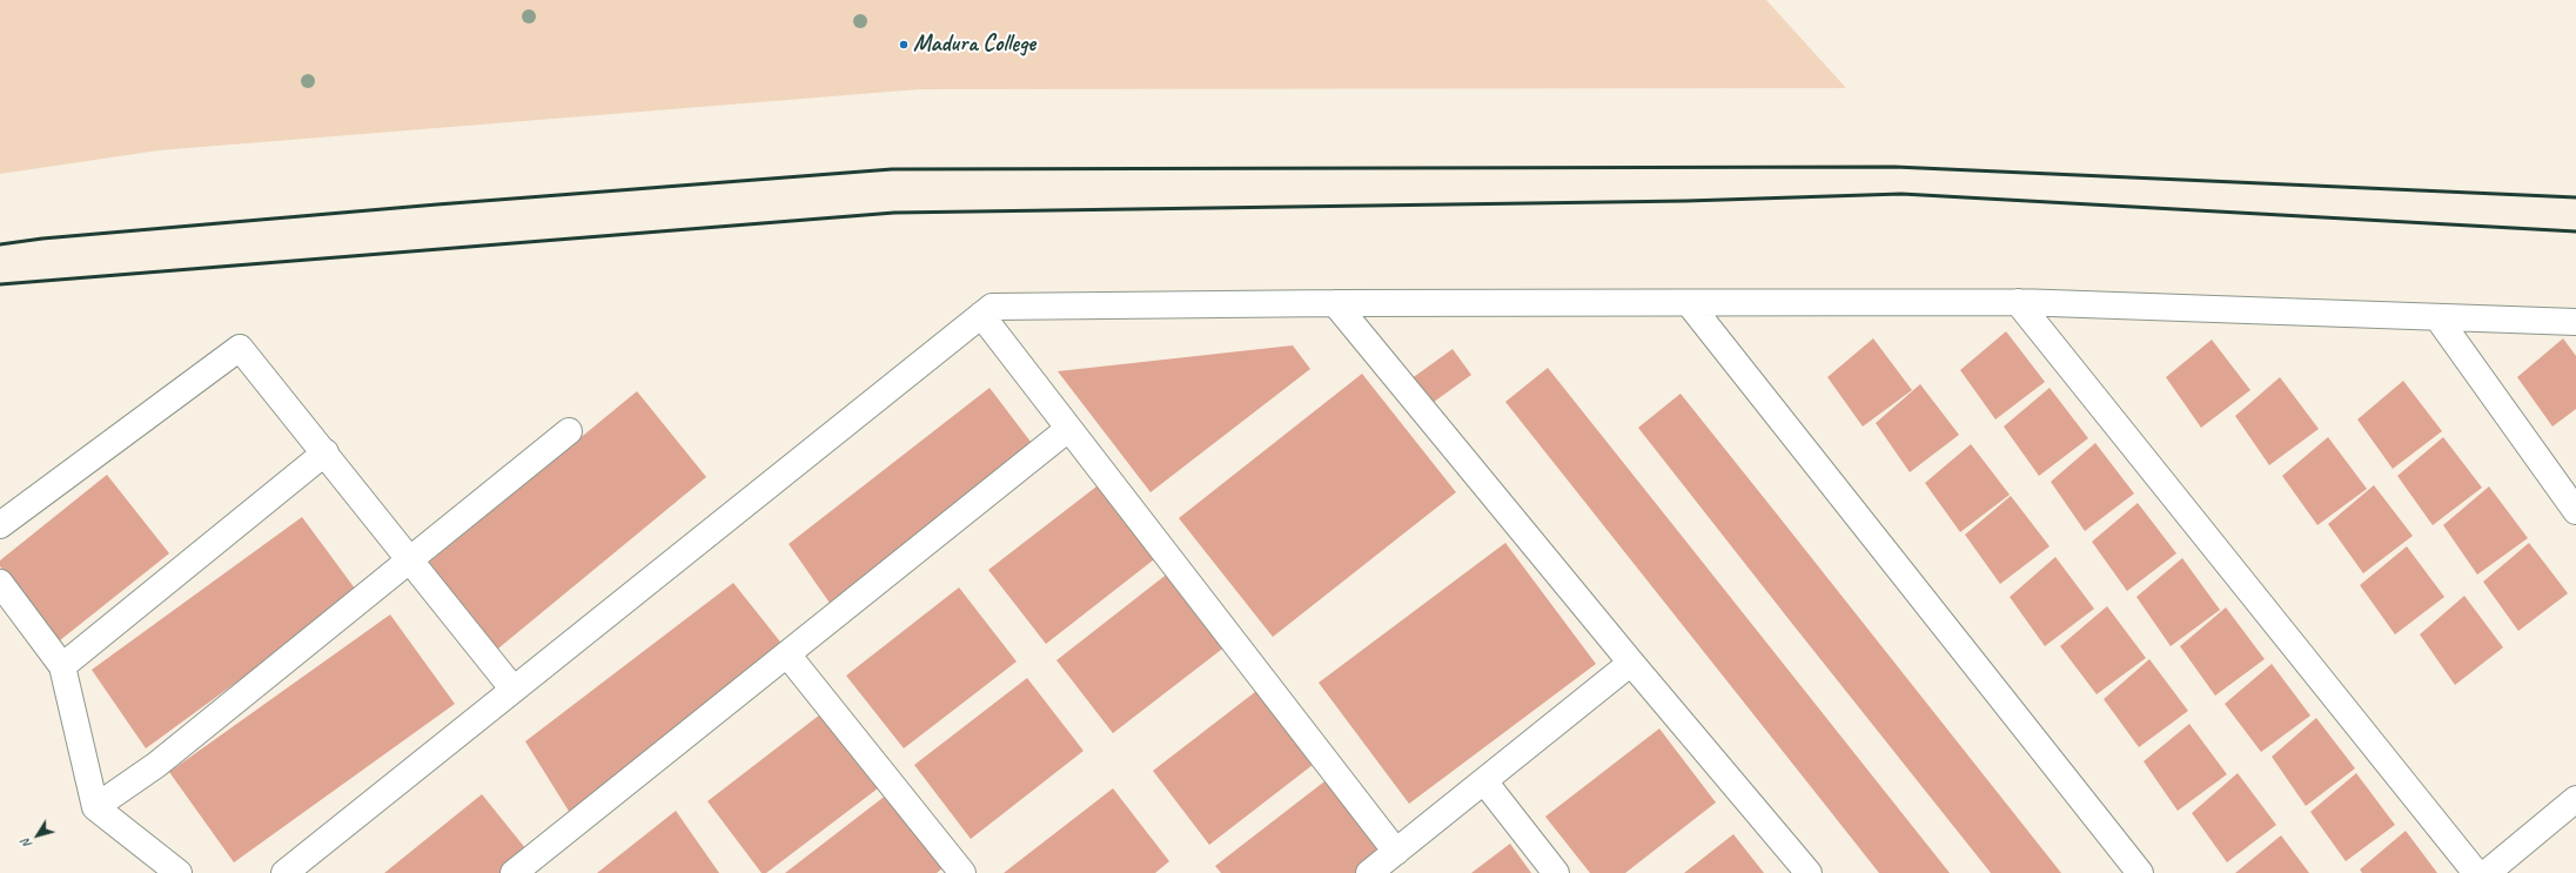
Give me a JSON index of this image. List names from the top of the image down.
{
  "places": ["Madura College"],
  "north": "bottom left"
}
